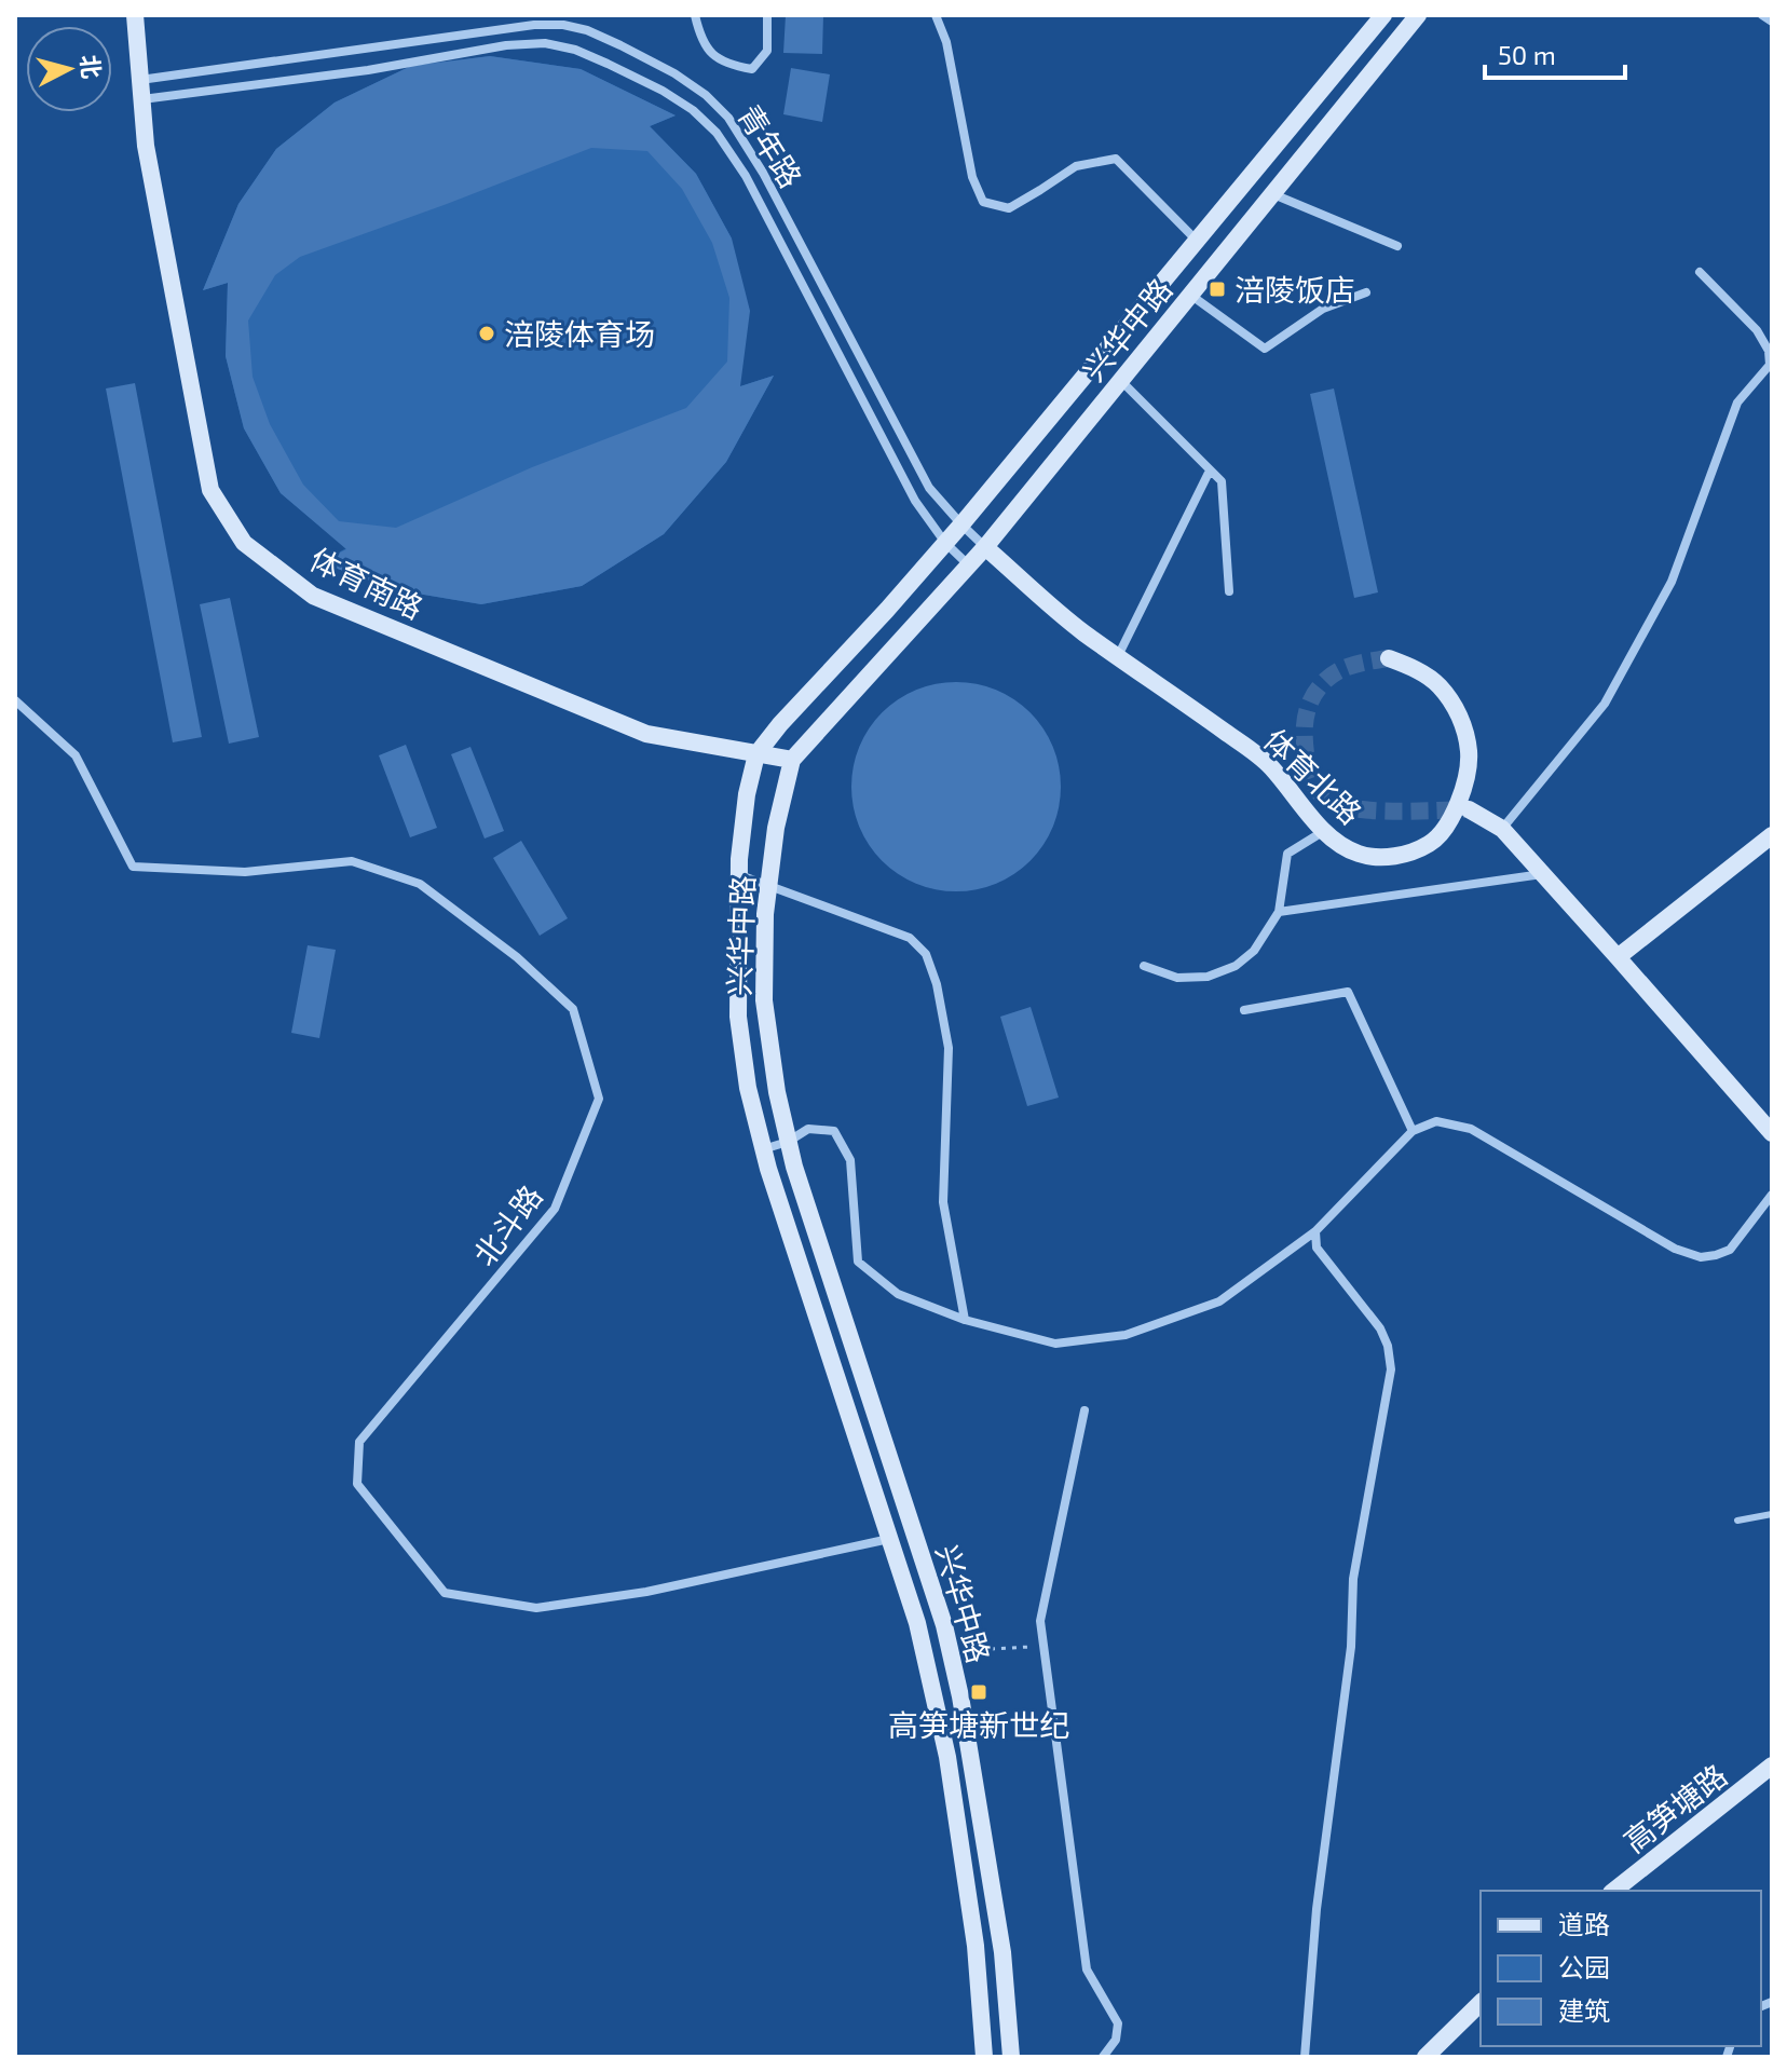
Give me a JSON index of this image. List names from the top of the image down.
{
  "streets": {
    "main road": [
      "兴华中路",
      "体育南路",
      "体育北路",
      "高笋塘路"
    ],
    "street": ["青年路", "北斗路"]
  },
  "crossings": [
    ["青年路", "兴华中路"],
    ["青年路", "体育南路"],
    ["青年路", "体育北路"],
    ["兴华中路", "体育南路"],
    ["兴华中路", "体育北路"]
  ],
  "places": {
    "transit": ["涪陵饭店", "高笋塘新世纪"],
    "other": ["涪陵体育场"]
  },
  "legend": ["道路", "公园", "建筑"],
  "scale_bar": "50 m",
  "north": "right"
}
